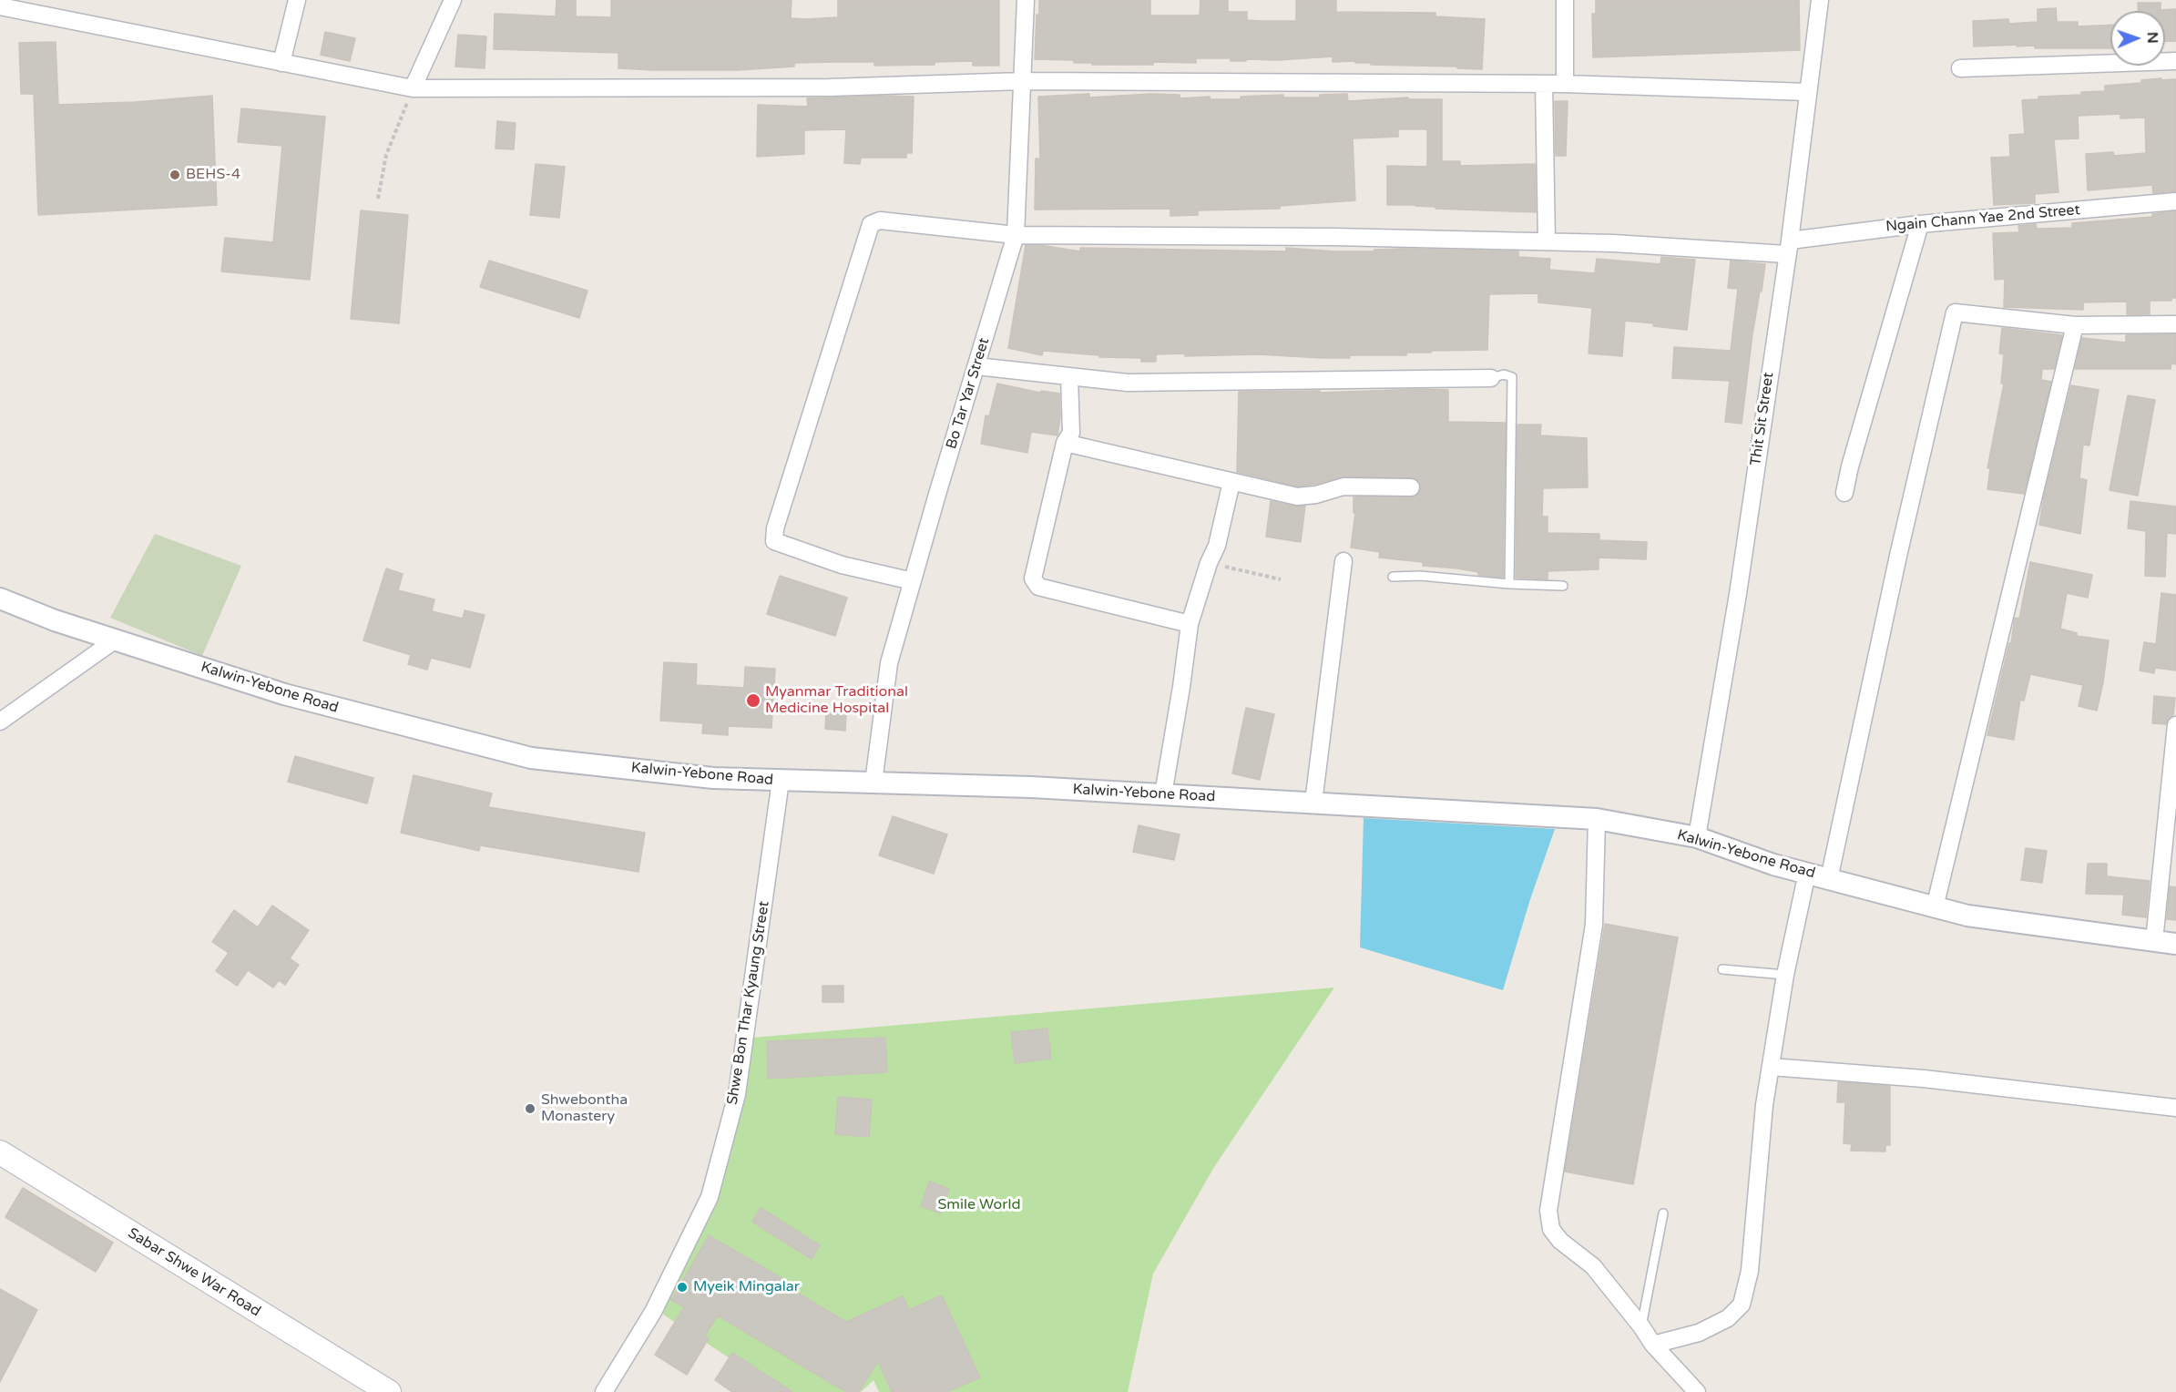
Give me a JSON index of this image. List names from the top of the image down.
{
  "streets": {
    "main road": ["Sabar Shwe War Road"],
    "street": [
      "Ngain Chann Yae 2nd Street",
      "Bo Tar Yar Street",
      "Thit Sit Street",
      "Kalwin-Yebone Road",
      "Shwe Bon Thar Kyaung Street"
    ]
  },
  "crossings": [
    ["Ngain Chann Yae 2nd Street", "Bo Tar Yar Street"],
    ["Ngain Chann Yae 2nd Street", "Thit Sit Street"],
    ["Bo Tar Yar Street", "Kalwin-Yebone Road"],
    ["Thit Sit Street", "Kalwin-Yebone Road"],
    ["Kalwin-Yebone Road", "Shwe Bon Thar Kyaung Street"]
  ],
  "parks": ["Smile World"],
  "places": [
    "BEHS-4",
    "Myanmar Traditional Medicine Hospital",
    "Shwebontha Monastery",
    "Myeik Mingalar"
  ],
  "north": "right"
}
